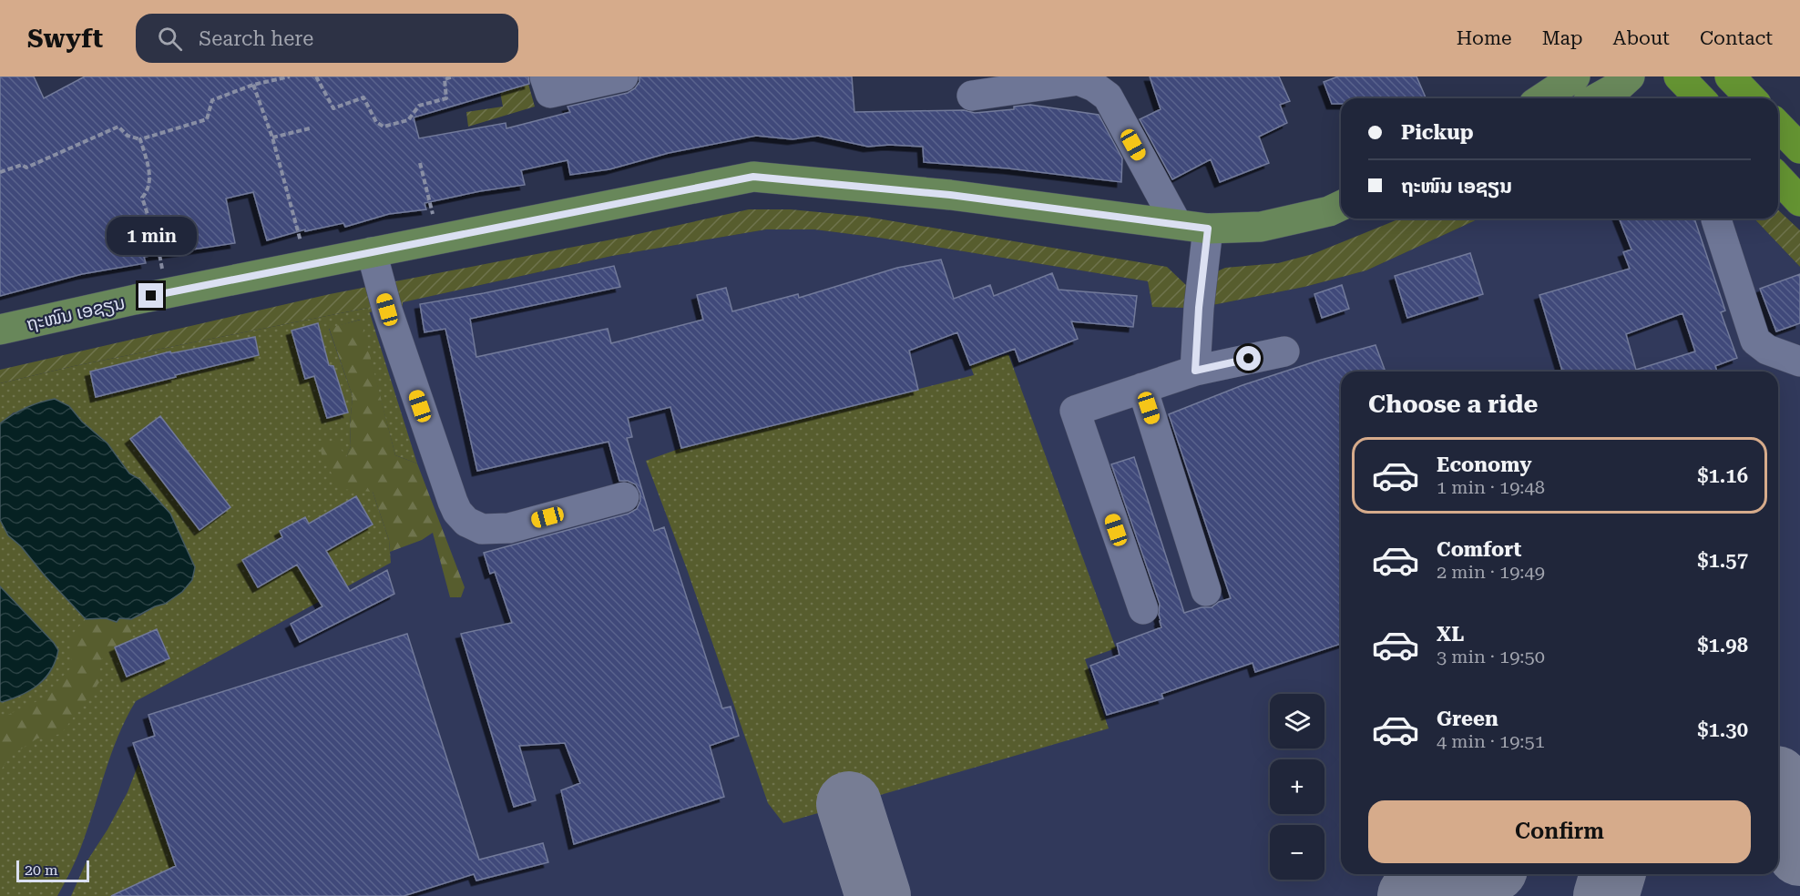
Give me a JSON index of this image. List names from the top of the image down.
{
  "streets": {
    "main road": ["ຖະໜົນ ເອຊຽນ"]
  },
  "scale_bar": "20 m",
  "page": {
    "header": "Swyft",
    "search": "Search here",
    "nav": [
      "Home",
      "Map",
      "About",
      "Contact"
    ],
    "banner": ["Pickup", "ຖະໜົນ ເອຊຽນ"],
    "bubble": "1 min",
    "heading": "Choose a ride",
    "list": [
      {
        "name": "Economy",
        "note": "1 min · 19:48",
        "value": "$1.16"
      },
      {
        "name": "Comfort",
        "note": "2 min · 19:49",
        "value": "$1.57"
      },
      {
        "name": "XL",
        "note": "3 min · 19:50",
        "value": "$1.98"
      },
      {
        "name": "Green",
        "note": "4 min · 19:51",
        "value": "$1.30"
      }
    ],
    "map_buttons": ["+", "−"],
    "buttons": "Confirm",
    "scale": "20 m"
  }
}
